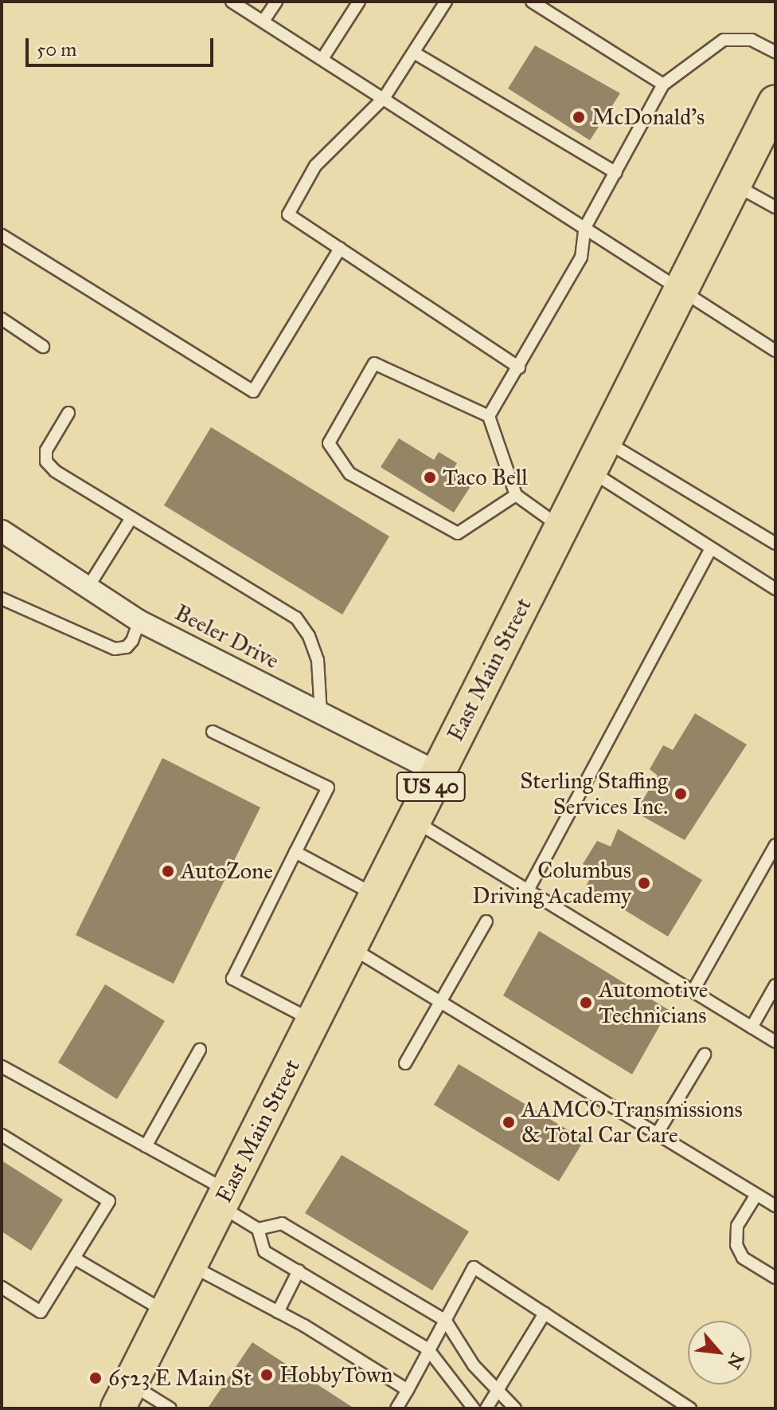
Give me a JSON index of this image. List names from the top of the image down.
{
  "streets": {
    "main road": ["East Main Street", "US 40"],
    "street": ["Beeler Drive"]
  },
  "crossings": [
    ["Beeler Drive", "East Main Street"]
  ],
  "places": [
    "McDonald's",
    "Taco Bell",
    "Sterling Staffing Services Inc.",
    "AutoZone",
    "Columbus Driving Academy",
    "Automotive Technicians",
    "AAMCO Transmissions & Total Car Care",
    "HobbyTown",
    "6523 E Main St"
  ],
  "scale_bar": "50 m",
  "north": "bottom right"
}
